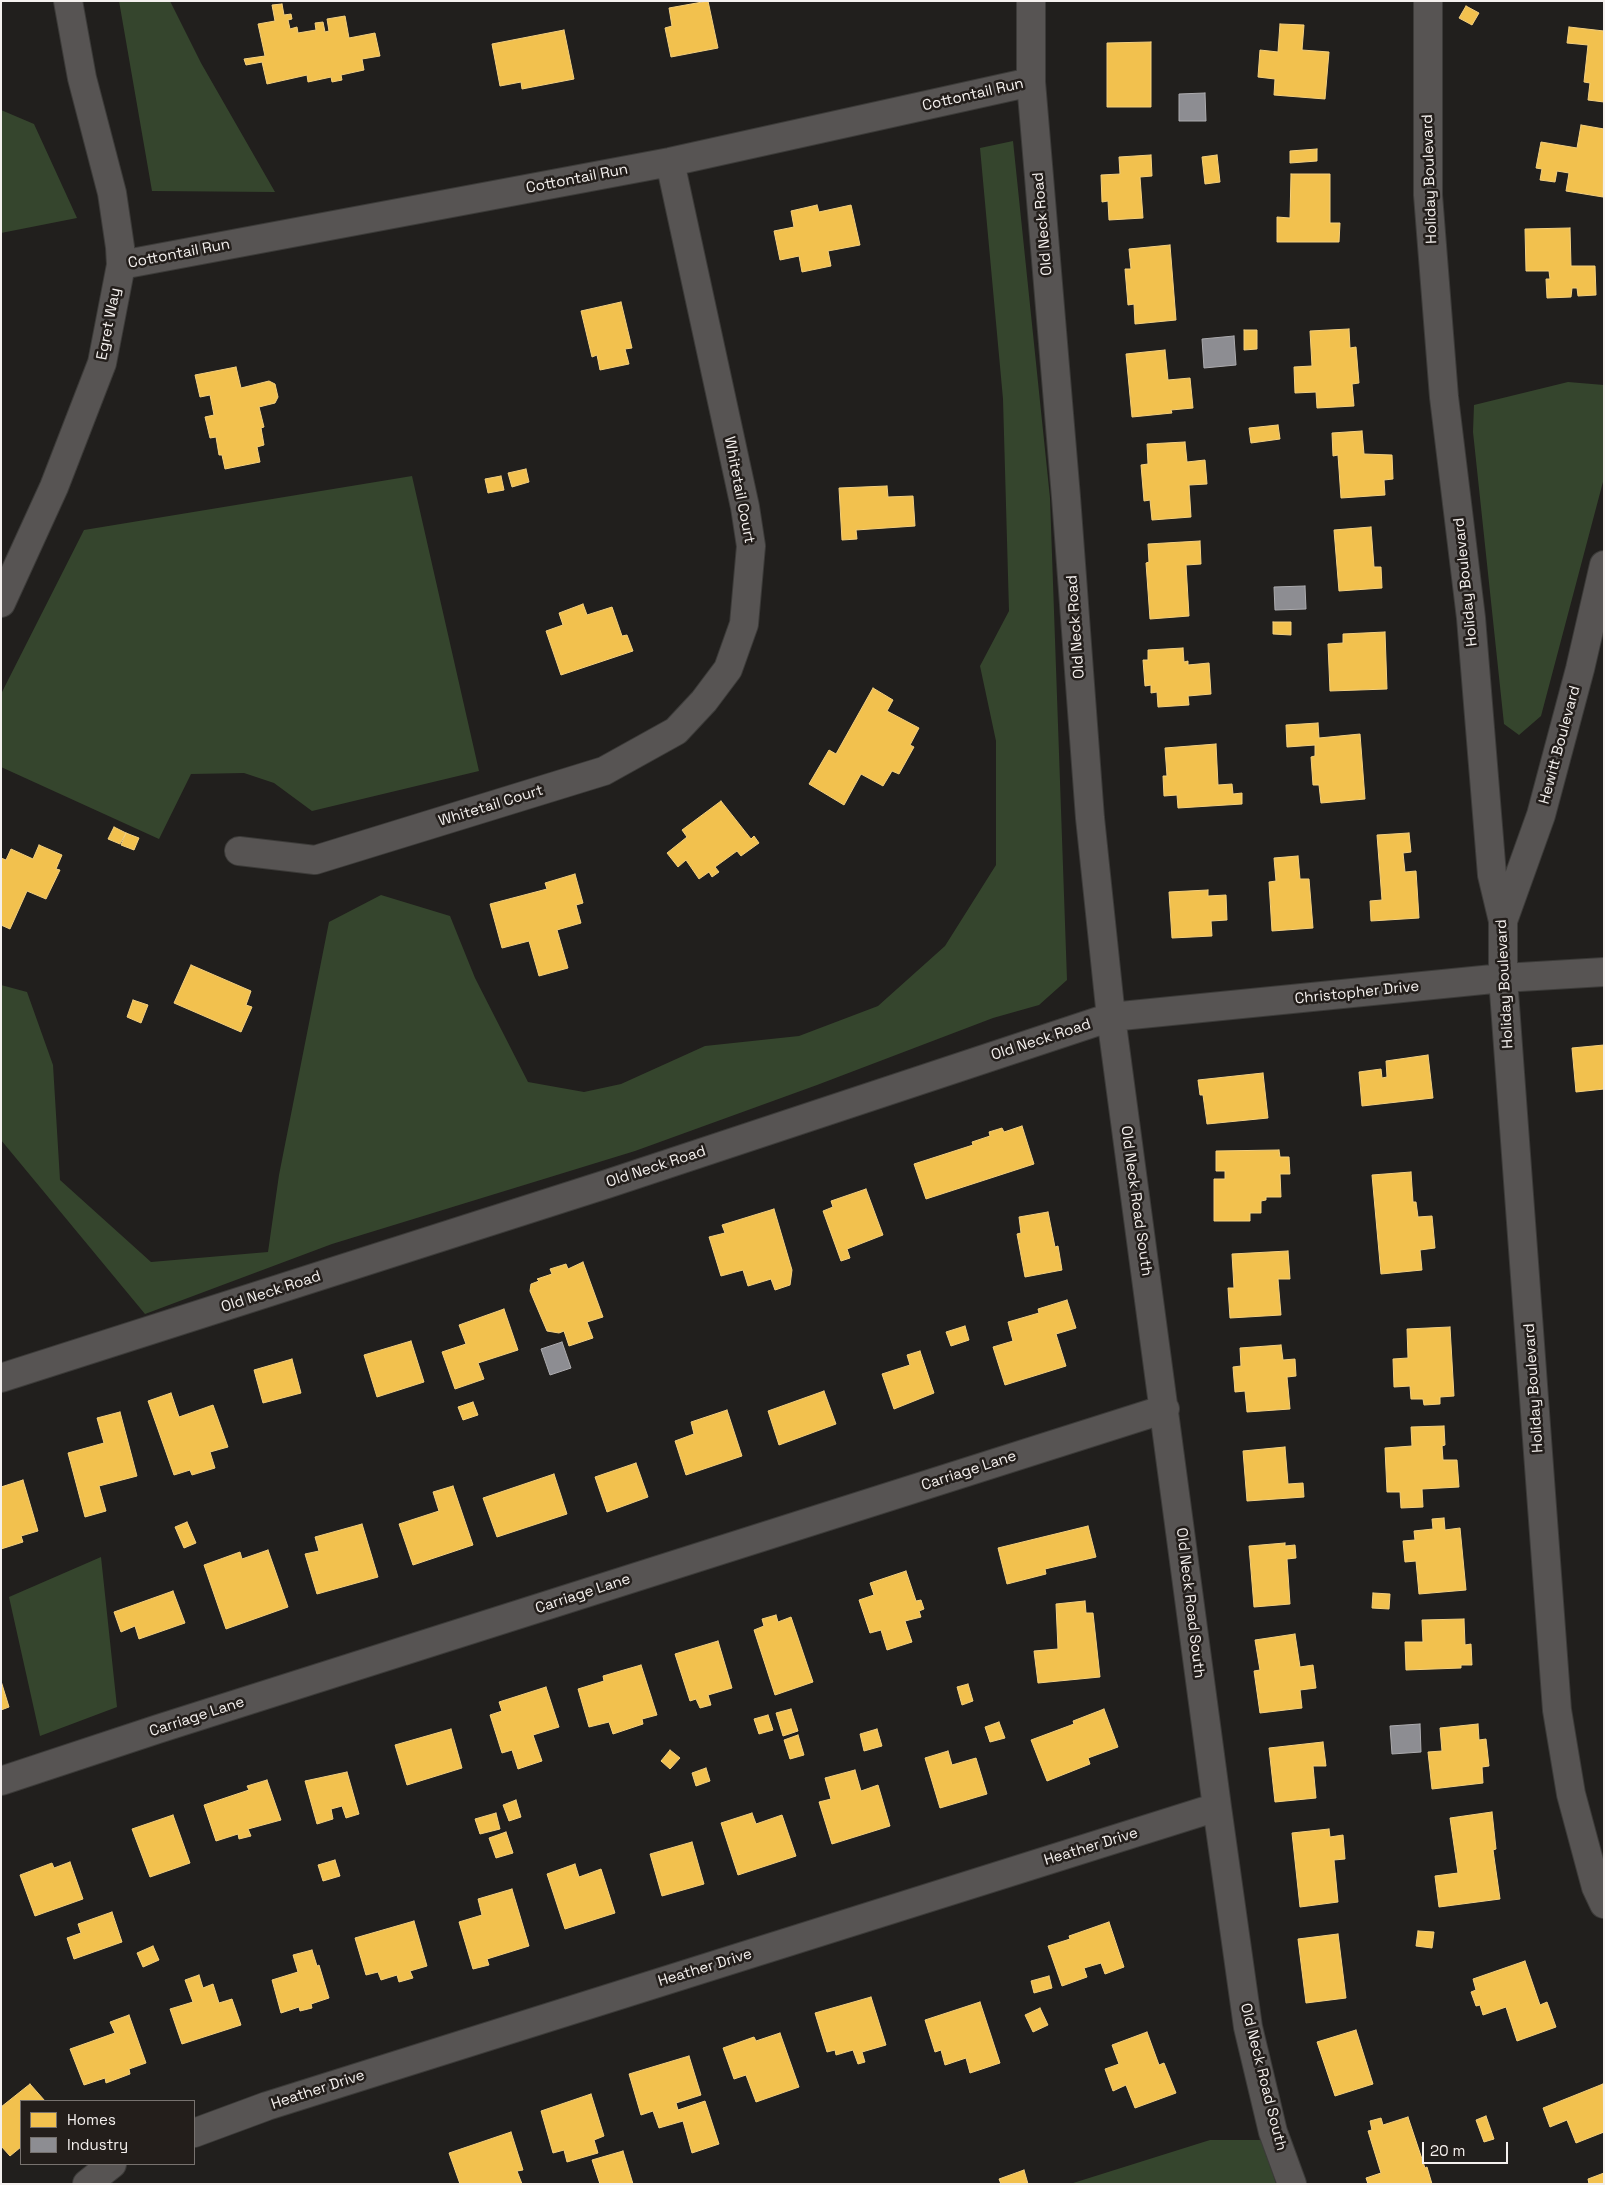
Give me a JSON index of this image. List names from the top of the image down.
{
  "streets": {
    "street": [
      "Cottontail Run",
      "Holiday Boulevard",
      "Old Neck Road",
      "Egret Way",
      "Whitetail Court",
      "Hewitt Boulevard",
      "Christopher Drive",
      "Old Neck Road South",
      "Carriage Lane",
      "Heather Drive"
    ]
  },
  "crossings": [
    ["Cottontail Run", "Old Neck Road"],
    ["Cottontail Run", "Egret Way"],
    ["Cottontail Run", "Whitetail Court"],
    ["Holiday Boulevard", "Hewitt Boulevard"],
    ["Holiday Boulevard", "Christopher Drive"],
    ["Old Neck Road", "Christopher Drive"],
    ["Old Neck Road", "Old Neck Road South"],
    ["Christopher Drive", "Old Neck Road South"],
    ["Old Neck Road South", "Carriage Lane"],
    ["Old Neck Road South", "Heather Drive"]
  ],
  "legend": ["Homes", "Industry"],
  "scale_bar": "20 m"
}
